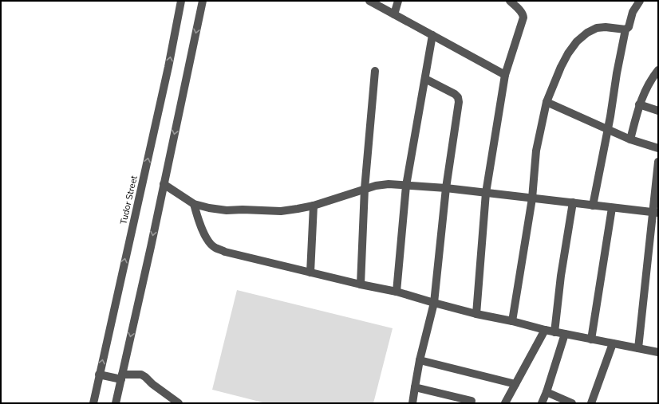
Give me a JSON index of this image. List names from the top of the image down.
{
  "streets": {
    "street": ["Tudor Street"]
  }
}
